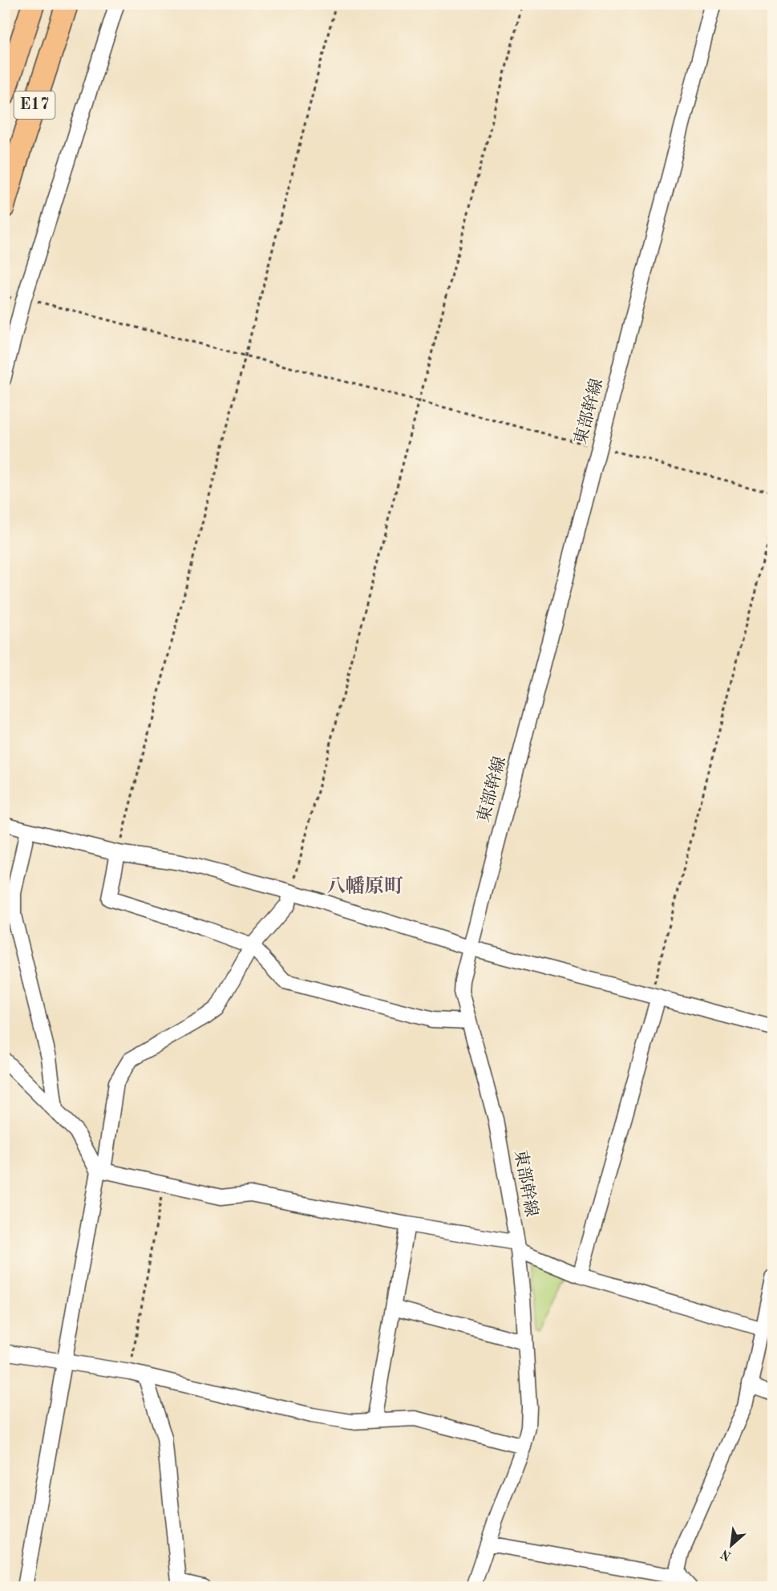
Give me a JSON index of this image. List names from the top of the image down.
{
  "streets": {
    "highway": ["E17"],
    "street": ["東部幹線"]
  },
  "districts": ["八幡原町"],
  "north": "bottom left"
}
